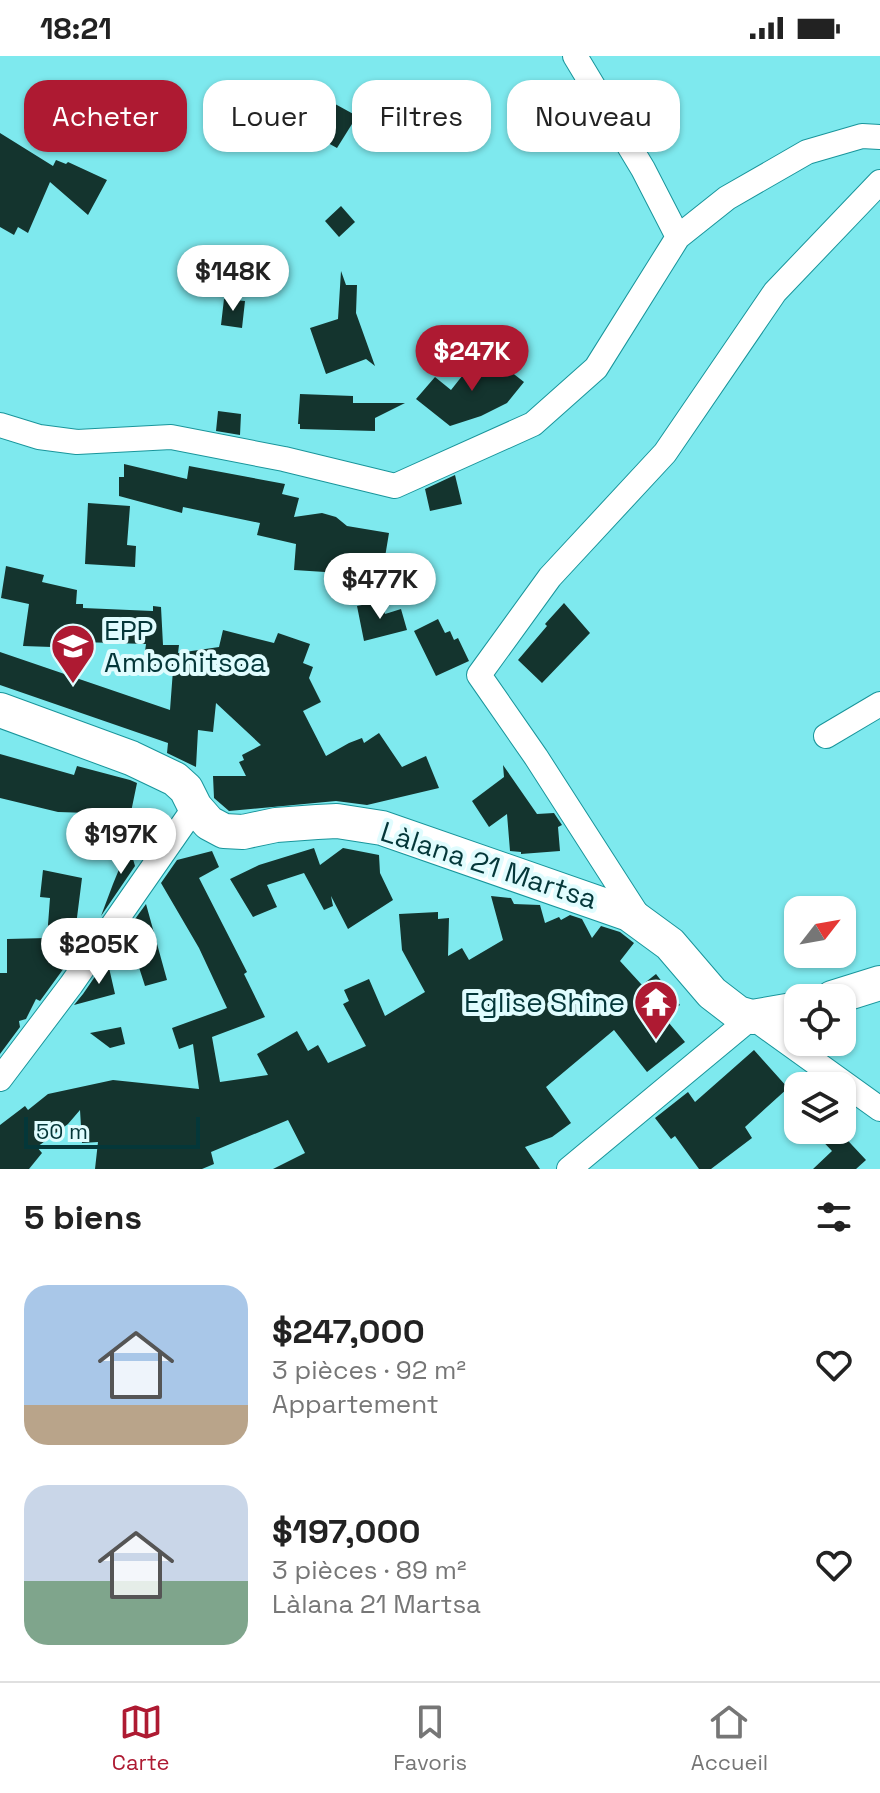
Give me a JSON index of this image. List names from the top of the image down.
{
  "streets": {
    "street": ["Làlana 21 Martsa"]
  },
  "places": {
    "school or university": ["EPP Ambohitsoa"],
    "temple": ["Eglise Shine"]
  },
  "scale_bar": "50 m",
  "north": "top right",
  "page": {
    "status": "18:21",
    "chip": [
      "Acheter",
      "Louer",
      "Filtres",
      "Nouveau"
    ],
    "price": [
      "$148K",
      "$247K",
      "$477K",
      "$197K",
      "$205K"
    ],
    "scale": "50 m",
    "heading": "5 biens",
    "list": [
      {
        "name": "$247,000",
        "note": "3 pièces · 92 m² · Appartement"
      },
      {
        "name": "$197,000",
        "note": "3 pièces · 89 m² · Làlana 21 Martsa"
      }
    ],
    "tabs": ["Carte", "Favoris", "Accueil"]
  }
}
